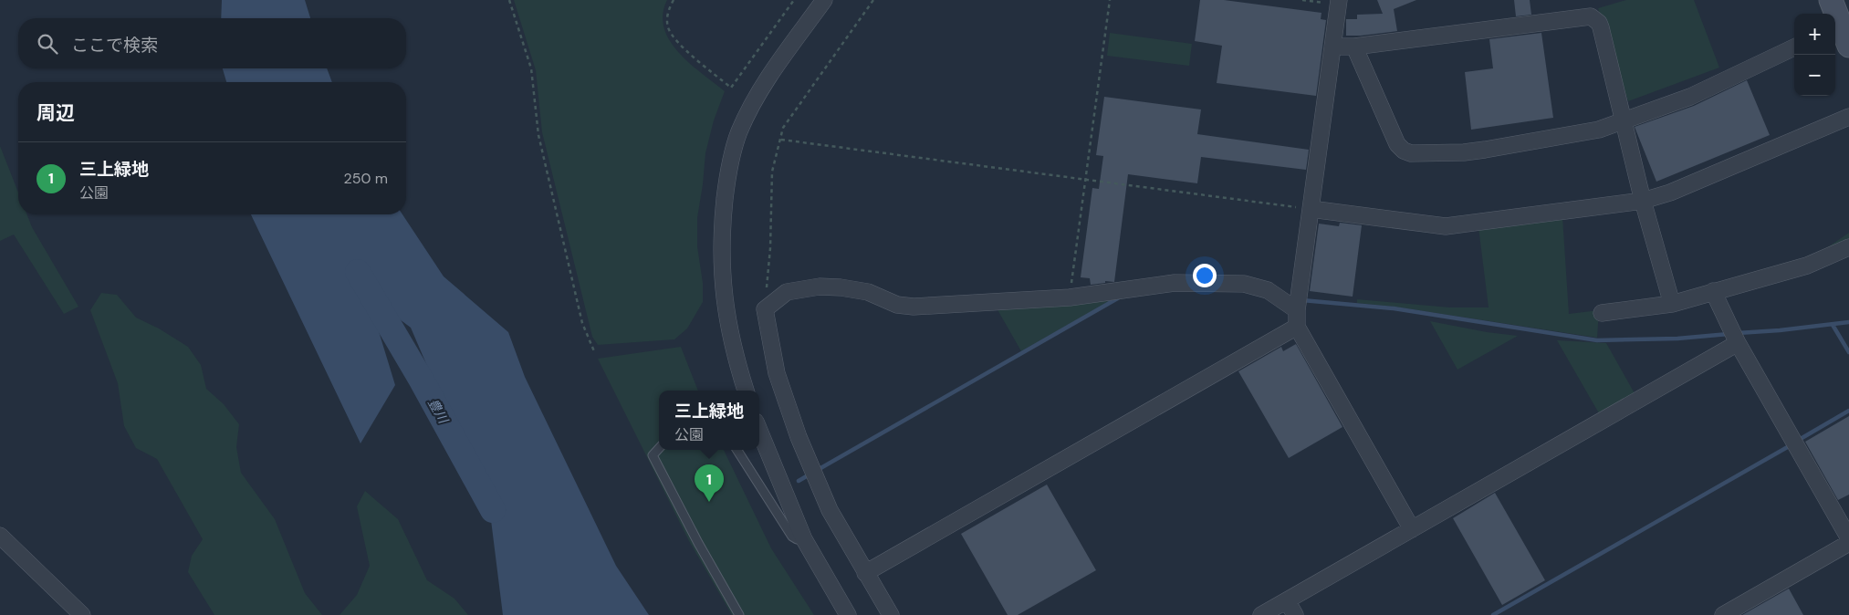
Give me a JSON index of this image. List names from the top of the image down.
{
  "water": ["豊川"],
  "page": {
    "map_buttons": ["+", "−"],
    "search": "ここで検索",
    "heading": "周辺",
    "list": [
      {
        "mark": "1",
        "name": "三上緑地",
        "note": "公園",
        "value": "250 m"
      }
    ],
    "popup": ["三上緑地", "公園"],
    "pins": "1"
  }
}
